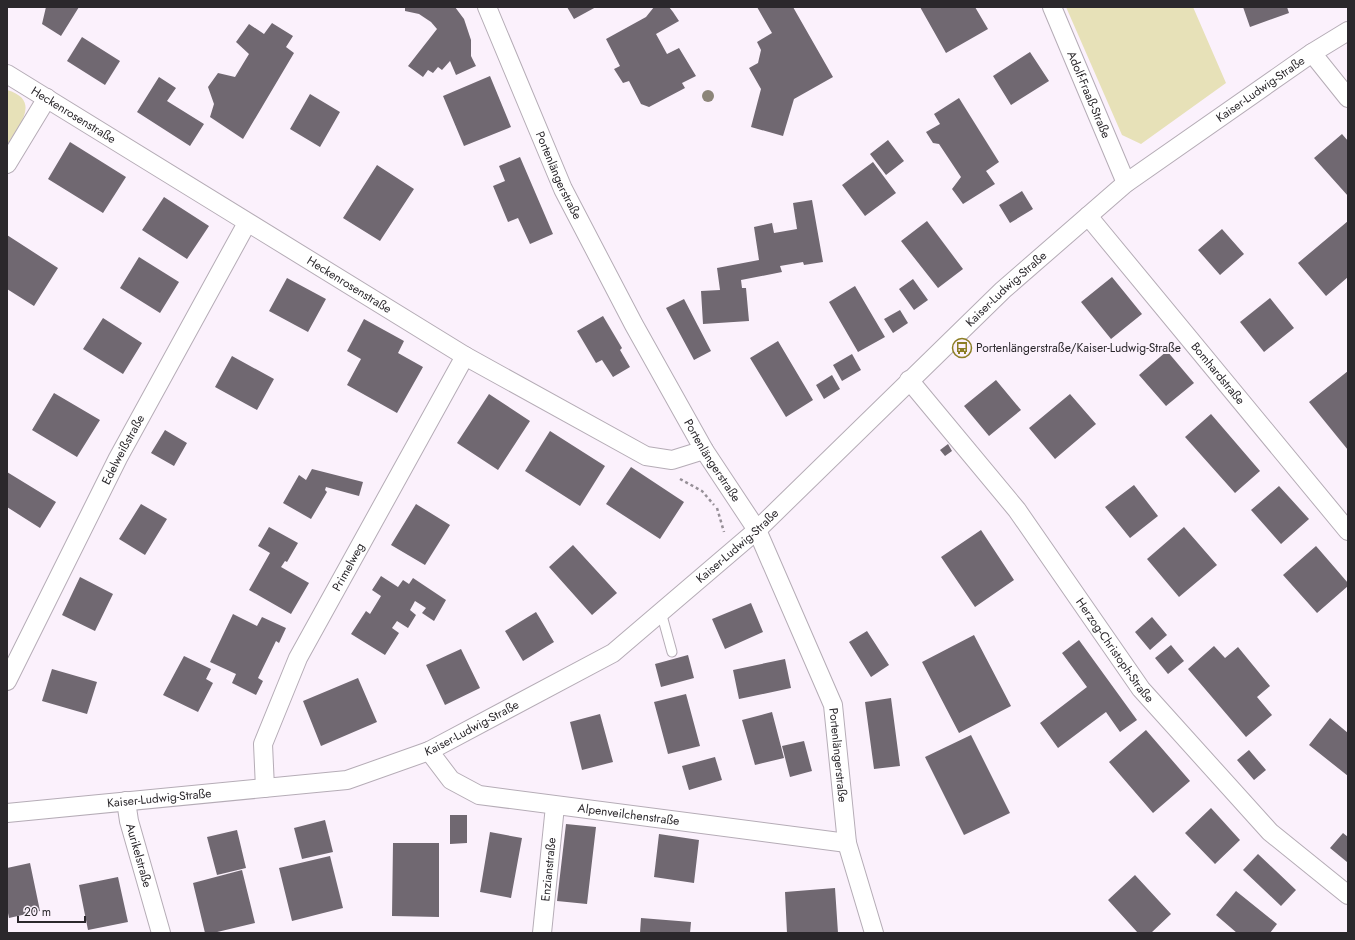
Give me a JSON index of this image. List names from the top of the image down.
{
  "streets": {
    "street": [
      "Kaiser-Ludwig-Straße",
      "Adolf-Fraaß-Straße",
      "Heckenrosenstraße",
      "Portenlängerstraße",
      "Bomhardstraße",
      "Edelweißstraße",
      "Primelweg",
      "Herzog-Christoph-Straße",
      "Alpenveilchenstraße",
      "Aurikelstraße",
      "Enzianstraße"
    ]
  },
  "crossings": [
    ["Kaiser-Ludwig-Straße", "Adolf-Fraaß-Straße"],
    ["Kaiser-Ludwig-Straße", "Portenlängerstraße"],
    ["Kaiser-Ludwig-Straße", "Bomhardstraße"],
    ["Kaiser-Ludwig-Straße", "Primelweg"],
    ["Kaiser-Ludwig-Straße", "Herzog-Christoph-Straße"],
    ["Kaiser-Ludwig-Straße", "Alpenveilchenstraße"],
    ["Kaiser-Ludwig-Straße", "Aurikelstraße"],
    ["Heckenrosenstraße", "Portenlängerstraße"],
    ["Heckenrosenstraße", "Edelweißstraße"],
    ["Heckenrosenstraße", "Primelweg"],
    ["Portenlängerstraße", "Alpenveilchenstraße"],
    ["Alpenveilchenstraße", "Enzianstraße"]
  ],
  "places": {
    "bus stop": ["Portenlängerstraße/Kaiser-Ludwig-Straße"]
  },
  "scale_bar": "20 m"
}
